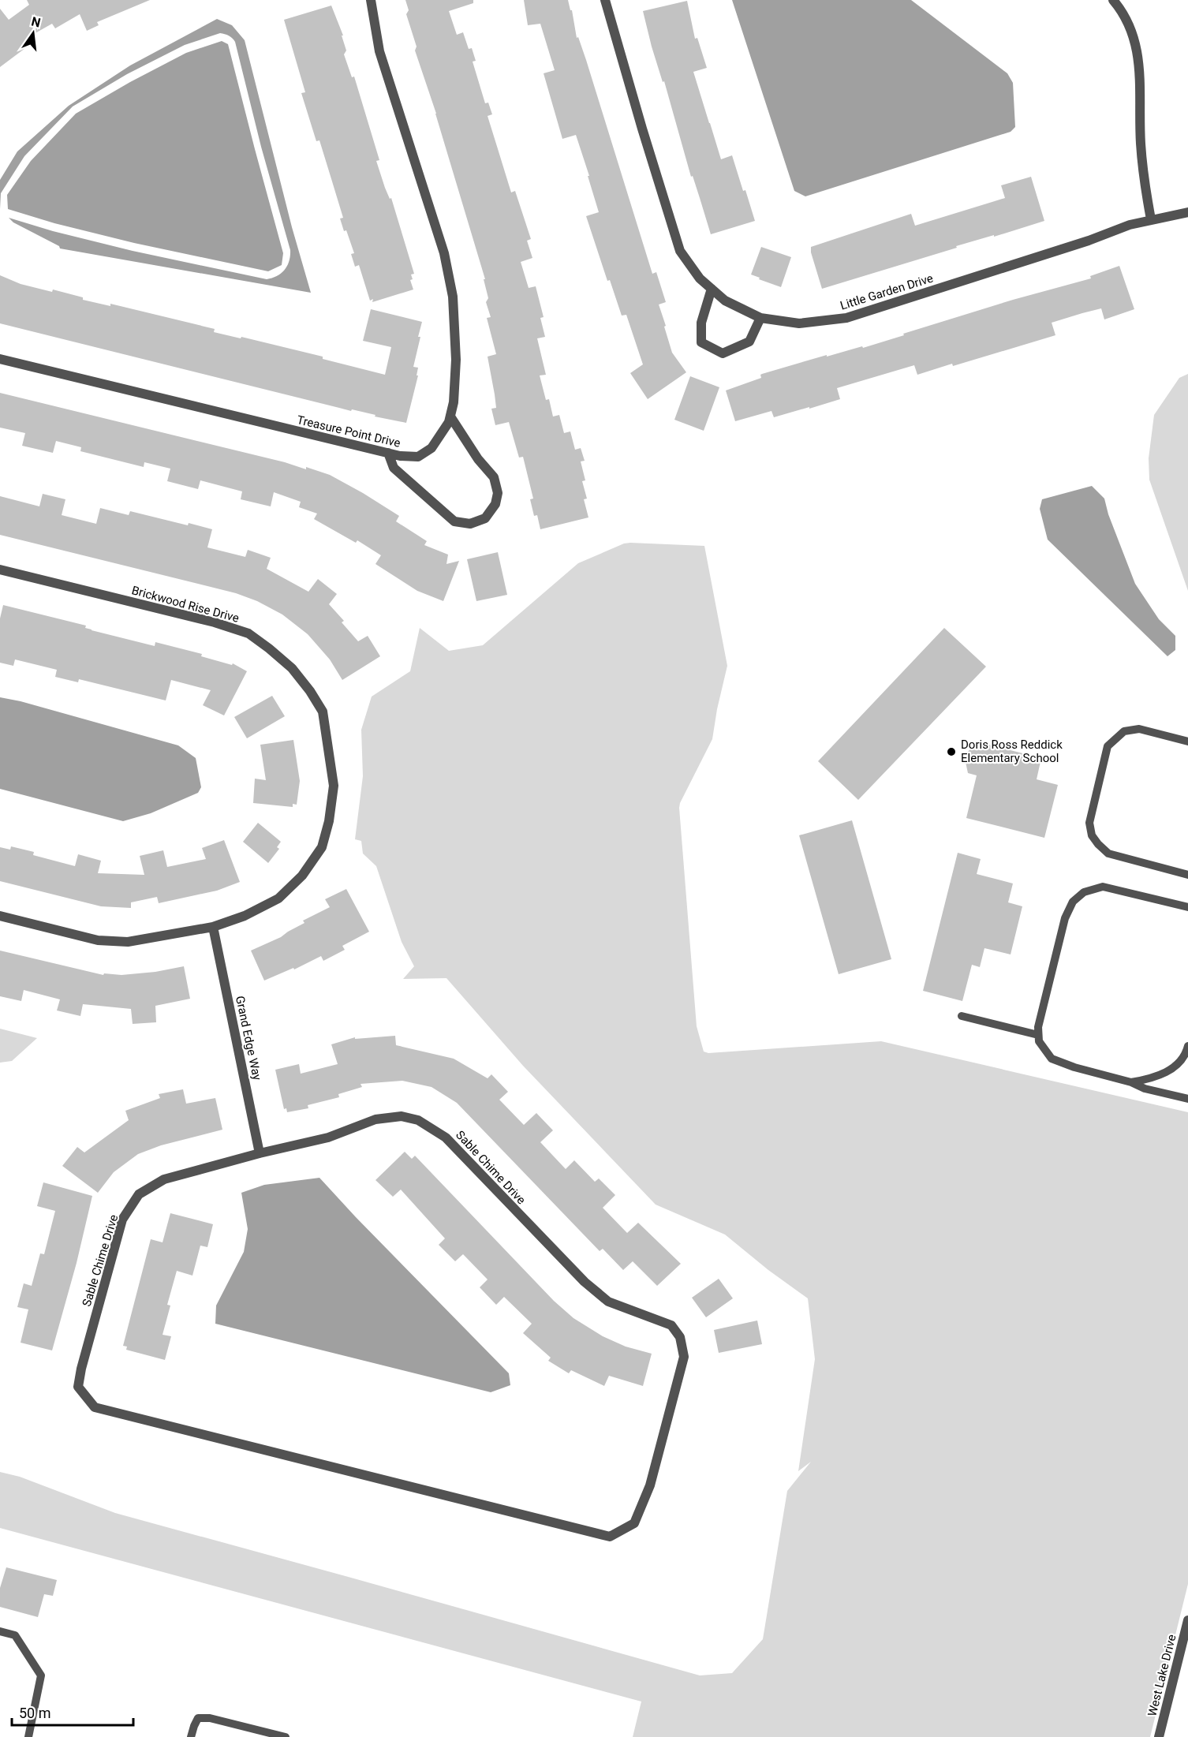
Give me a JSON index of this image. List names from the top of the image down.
{
  "streets": {
    "street": [
      "Little Garden Drive",
      "Treasure Point Drive",
      "Brickwood Rise Drive",
      "Grand Edge Way",
      "Sable Chime Drive",
      "West Lake Drive"
    ]
  },
  "crossings": [
    ["Brickwood Rise Drive", "Grand Edge Way"],
    ["Grand Edge Way", "Sable Chime Drive"]
  ],
  "places": ["Doris Ross Reddick Elementary School"],
  "scale_bar": "50 m",
  "north": "top"
}
